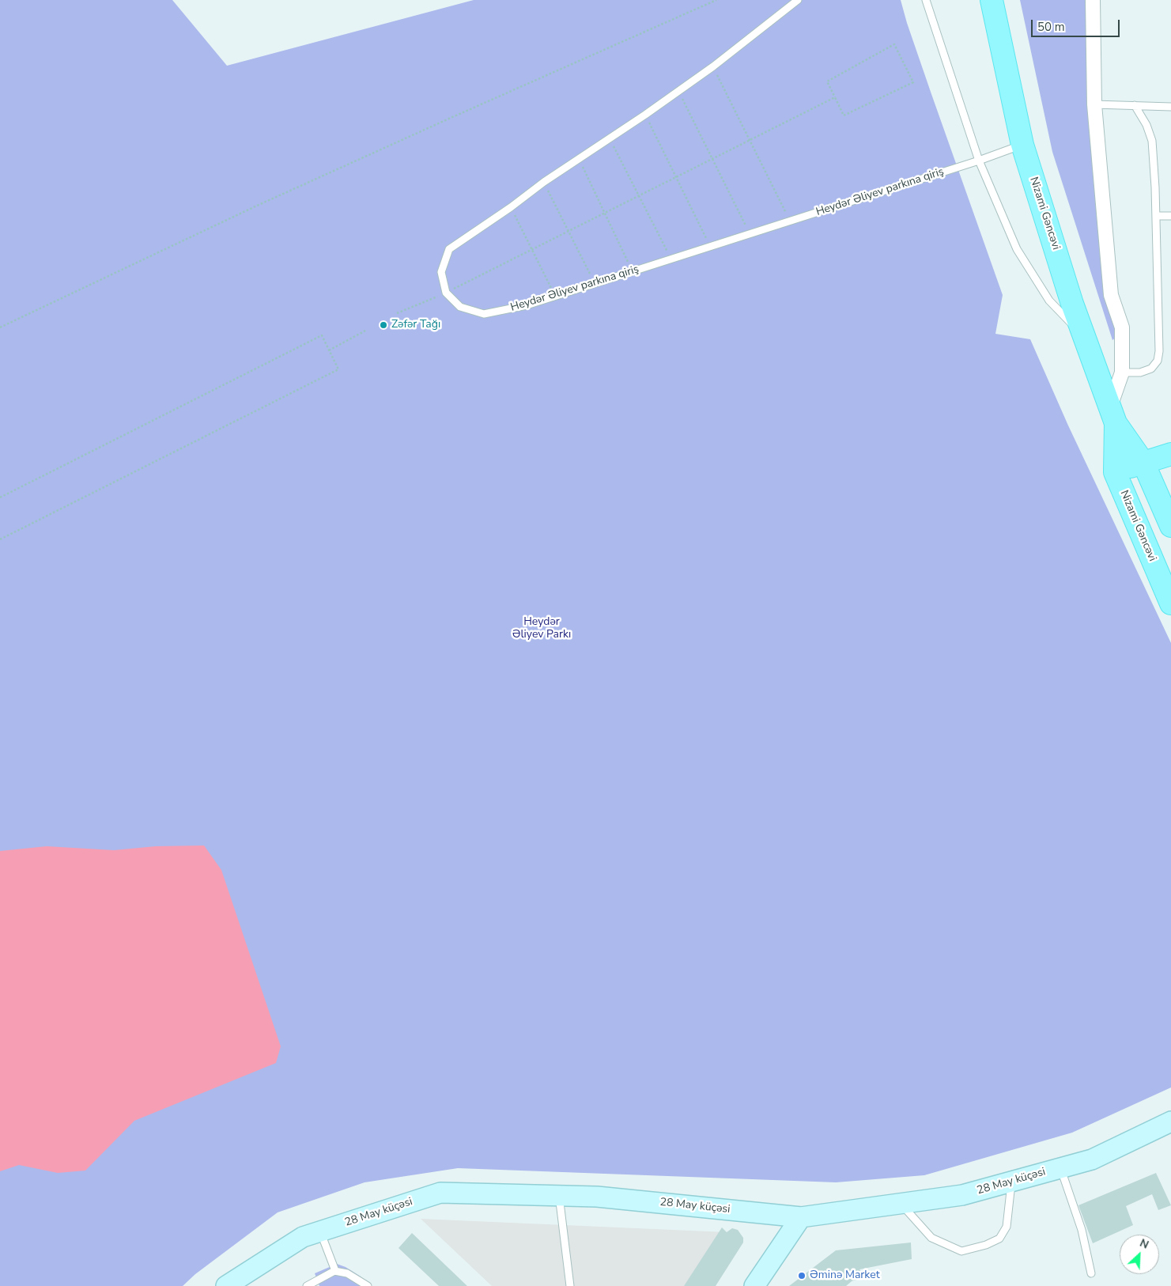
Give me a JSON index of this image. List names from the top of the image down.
{
  "streets": {
    "main road": ["Nizami Gəncəvi", "28 May küçəsi"],
    "lane": ["Heydər Əliyev parkına qiriş"]
  },
  "crossings": [
    ["Heydər Əliyev parkına qiriş", "Nizami Gəncəvi"]
  ],
  "parks": ["Heydər Əliyev Parkı"],
  "places": ["Zəfər Tağı", "Əminə Market"],
  "scale_bar": "50 m",
  "north": "top right"
}
